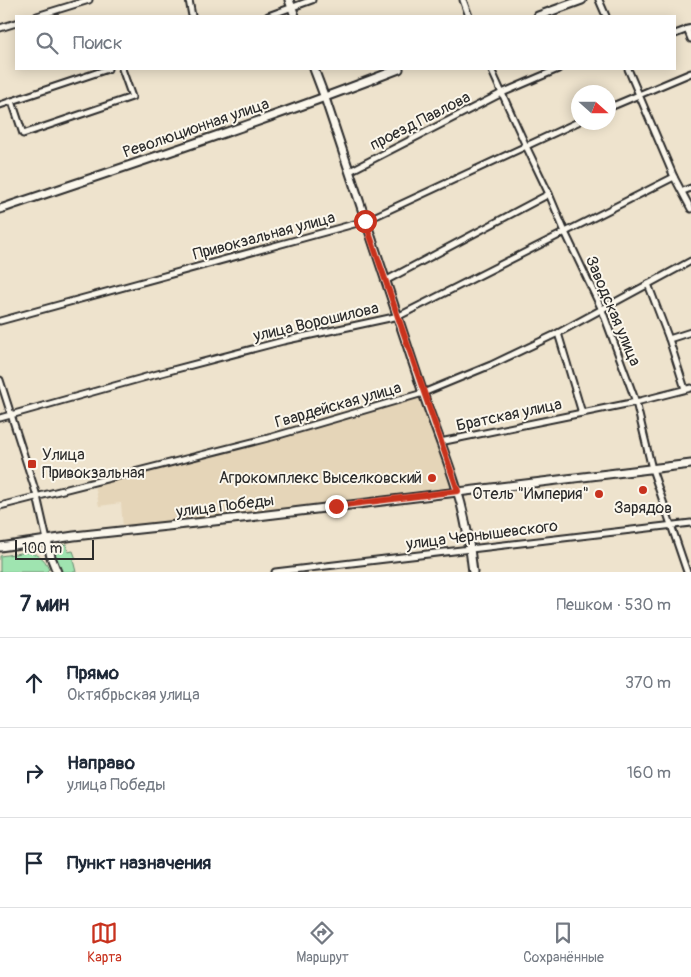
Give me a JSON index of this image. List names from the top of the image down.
{
  "streets": {
    "street": [
      "проезд Павлова",
      "Революционная улица",
      "Привокзальная улица",
      "Заводская улица",
      "улица Ворошилова",
      "Гвардейская улица",
      "Братская улица",
      "улица Победы",
      "улица Чернышевского"
    ]
  },
  "crossings": [
    ["проезд Павлова", "Заводская улица"],
    ["Привокзальная улица", "Заводская улица"],
    ["Заводская улица", "улица Ворошилова"],
    ["Заводская улица", "Гвардейская улица"],
    ["Заводская улица", "Братская улица"],
    ["Заводская улица", "улица Победы"],
    ["Заводская улица", "улица Чернышевского"],
    ["Гвардейская улица", "Братская улица"]
  ],
  "places": {
    "transit": ["Улица Привокзальная"],
    "other": ["Агрокомплекс Выселковский", "Зарядов", "Отель \"Империя\""]
  },
  "scale_bar": "100 m",
  "north": "right",
  "page": {
    "search": "Поиск",
    "scale": "100 m",
    "heading": ["7 мин", "Пешком · 530 m"],
    "list": [
      ["Прямо", "Октябрьская улица", "370 m"],
      ["Направо", "улица Победы", "160 m"],
      "Пункт назначения"
    ],
    "nav": ["Карта", "Маршрут", "Сохранённые"]
  }
}
